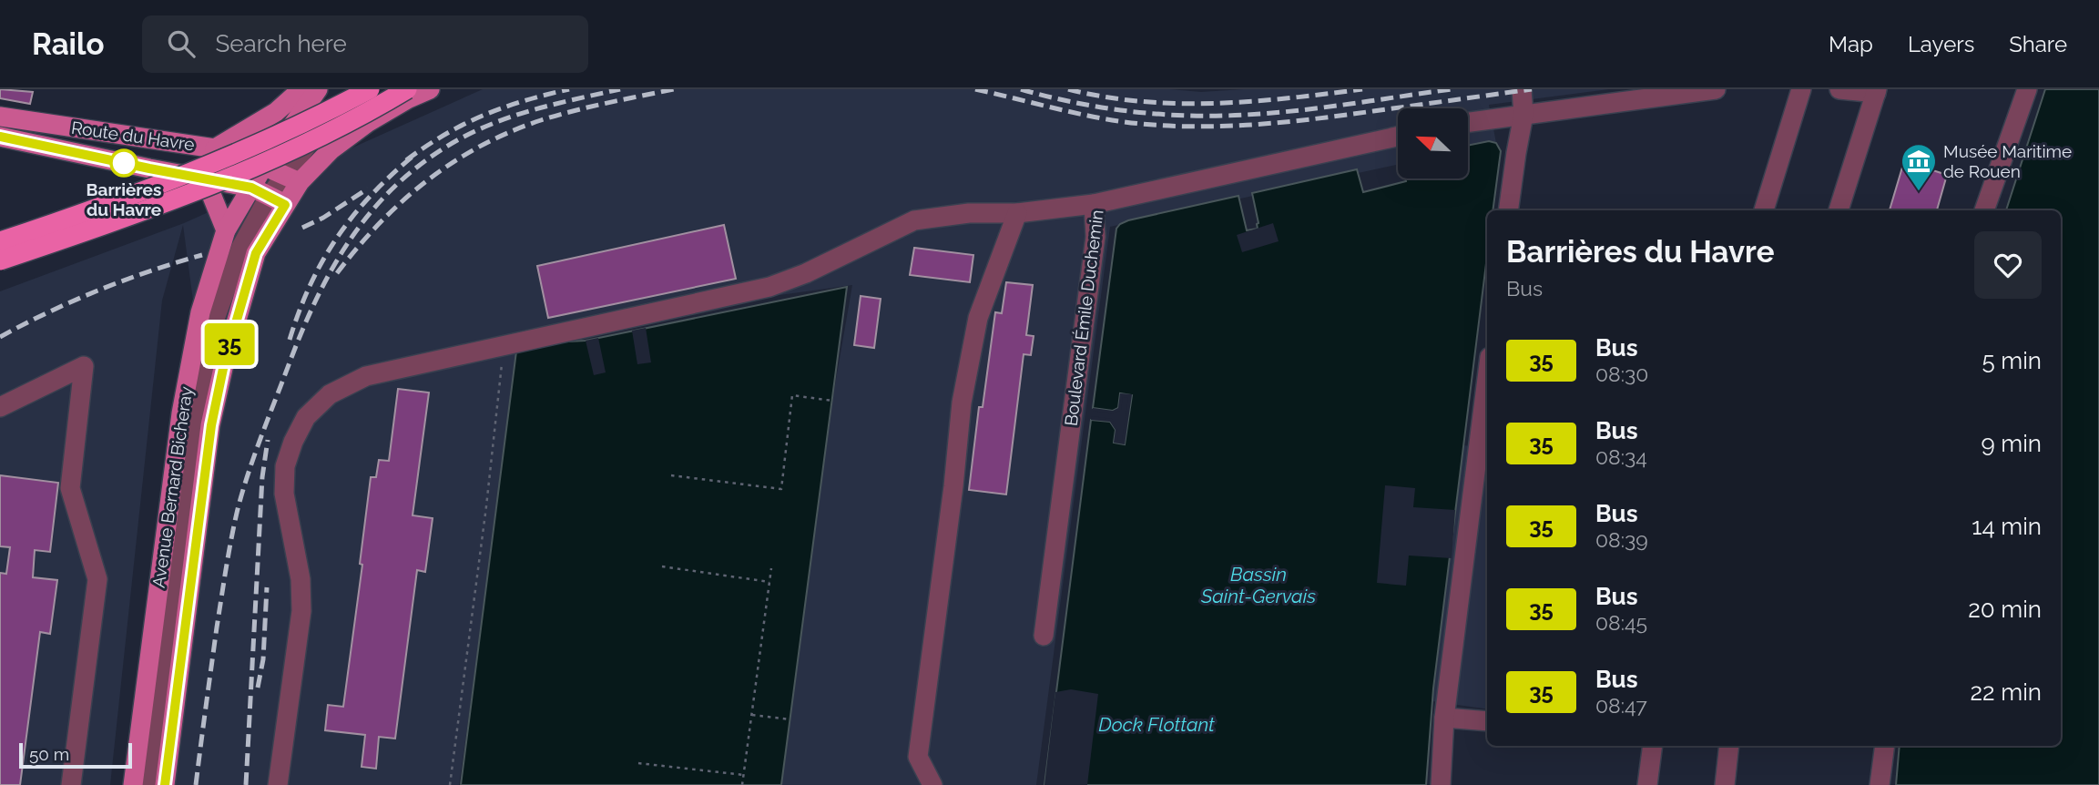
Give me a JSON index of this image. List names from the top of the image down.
{
  "streets": {
    "main road": ["Route du Havre", "Avenue Bernard Bicheray"],
    "street": ["Boulevard Émile Duchemin"]
  },
  "crossings": [
    ["Route du Havre", "Avenue Bernard Bicheray"]
  ],
  "water": ["Bassin Saint-Gervais", "Dock Flottant"],
  "places": {
    "other": ["Barrières du Havre"],
    "museum": ["Musée Maritime de Rouen"]
  },
  "lines": ["bus line 35"],
  "scale_bar": "50 m",
  "north": "top left",
  "page": {
    "header": "Railo",
    "search": "Search here",
    "nav": ["Map", "Layers", "Share"],
    "on_map": "35",
    "heading": ["Barrières du Havre", "Bus"],
    "list": [
      {
        "mark": "35",
        "name": "Bus",
        "note": "08:30",
        "value": "5 min"
      },
      {
        "mark": "35",
        "name": "Bus",
        "note": "08:34",
        "value": "9 min"
      },
      {
        "mark": "35",
        "name": "Bus",
        "note": "08:39",
        "value": "14 min"
      },
      {
        "mark": "35",
        "name": "Bus",
        "note": "08:45",
        "value": "20 min"
      },
      {
        "mark": "35",
        "name": "Bus",
        "note": "08:47",
        "value": "22 min"
      }
    ],
    "scale": "50 m"
  }
}
